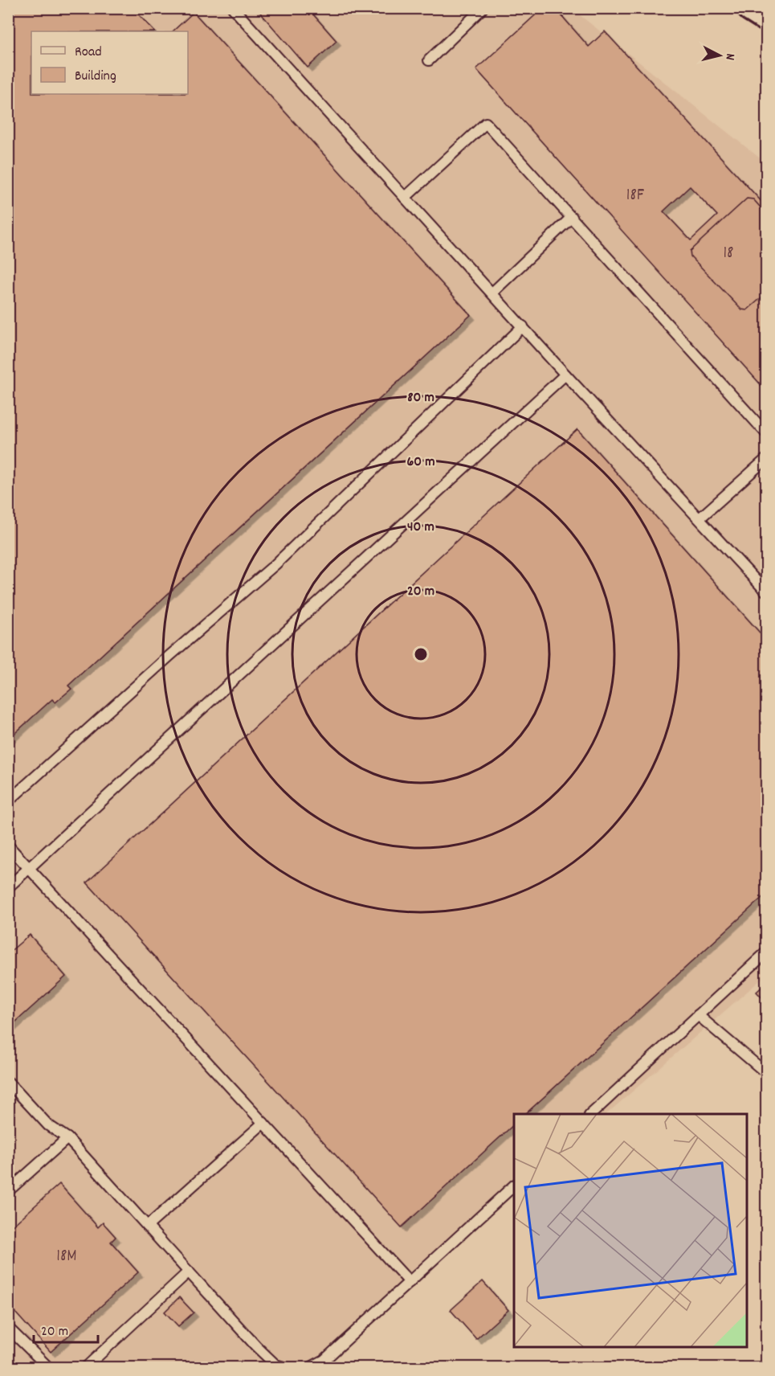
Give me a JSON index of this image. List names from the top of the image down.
{
  "house_numbers": ["18F", "18", "18M"],
  "legend": ["Road", "Building"],
  "scale_bar": "20 m",
  "north": "right",
  "rings": [
    "80 m",
    "60 m",
    "40 m",
    "20 m"
  ]
}
